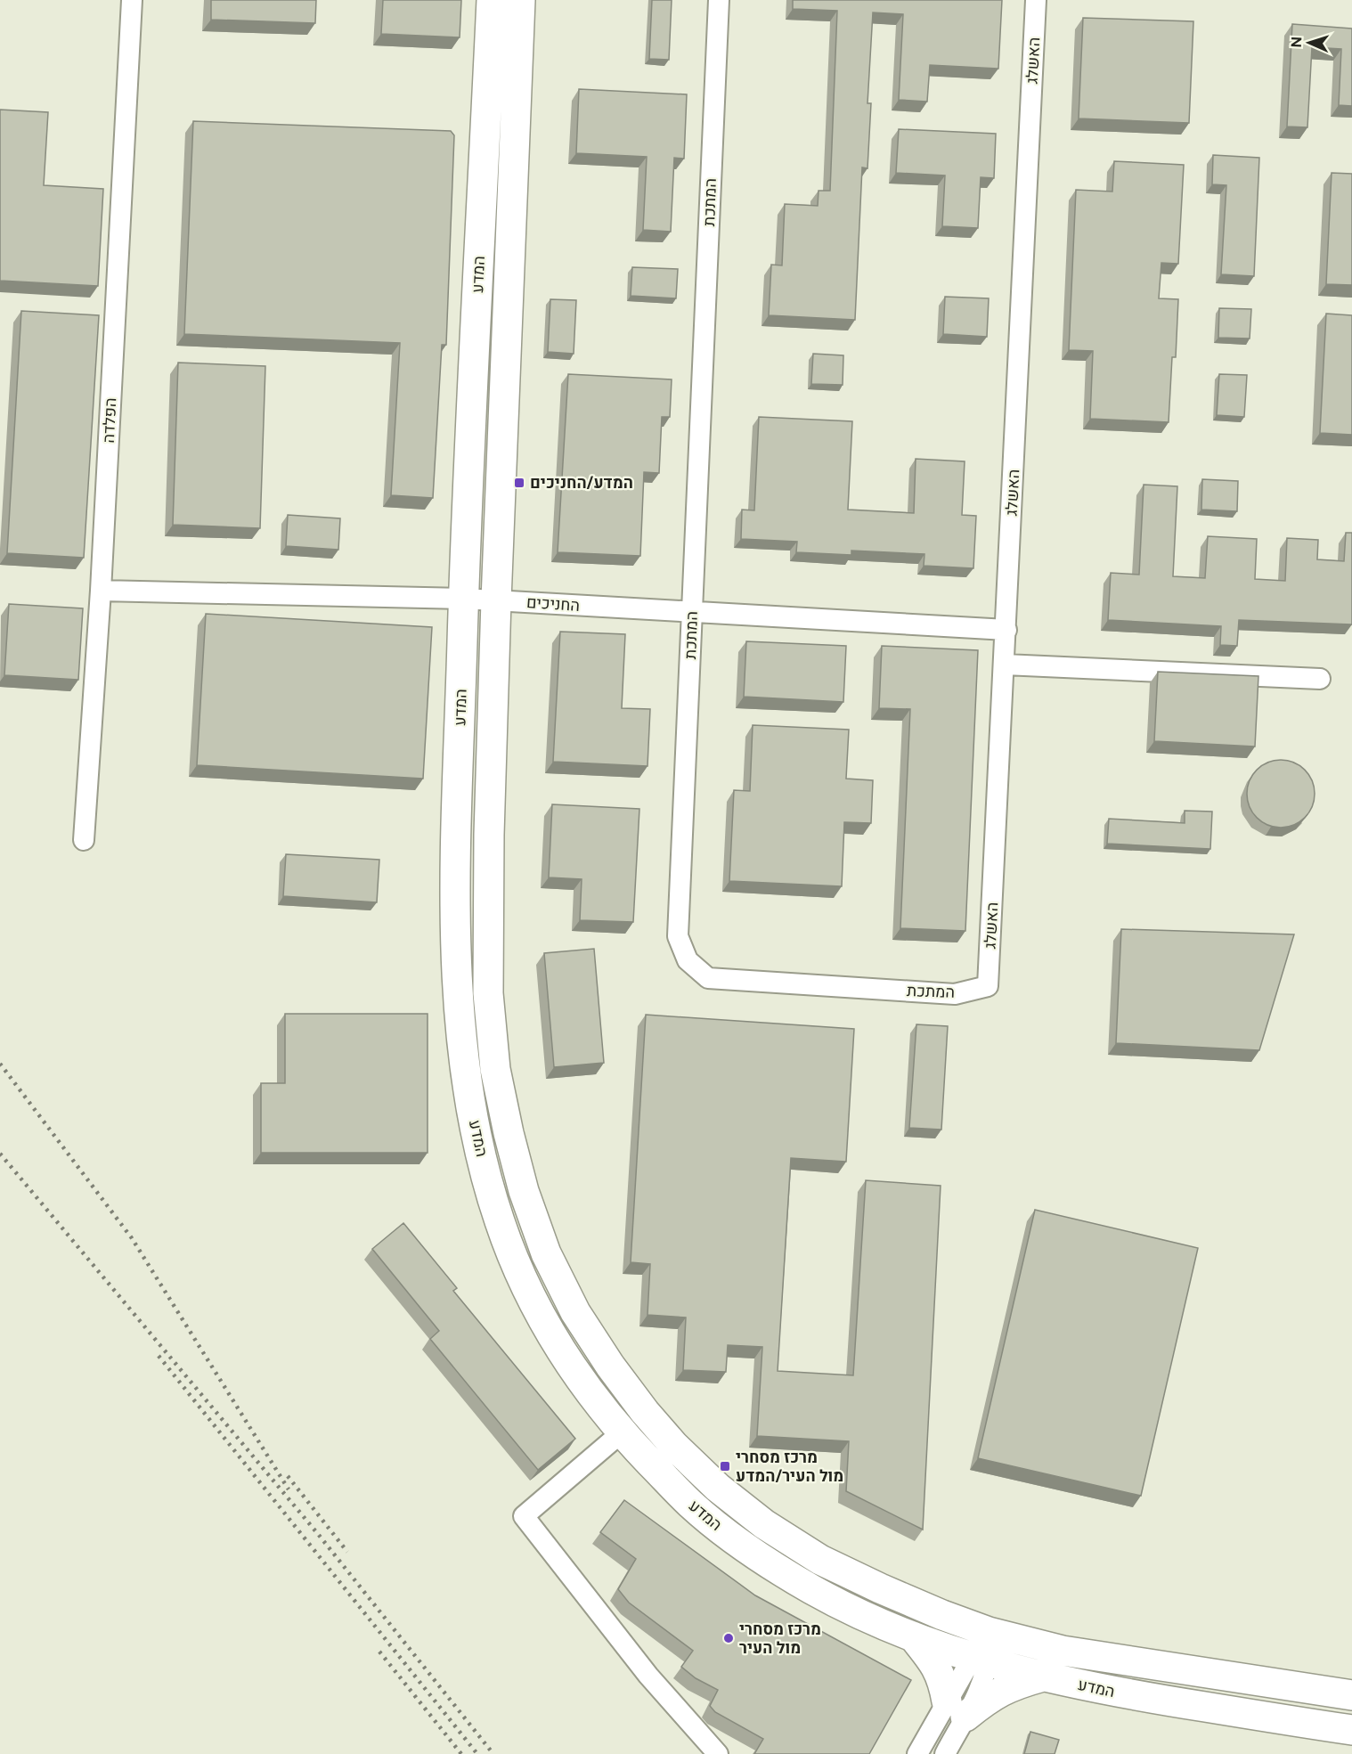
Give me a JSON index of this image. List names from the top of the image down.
{
  "streets": {
    "street": [
      "האשלג",
      "המתכת",
      "המדע",
      "הפלדה",
      "החניכים"
    ]
  },
  "crossings": [
    ["האשלג", "המתכת"],
    ["האשלג", "החניכים"],
    ["המתכת", "החניכים"],
    ["המדע", "החניכים"],
    ["הפלדה", "החניכים"]
  ],
  "places": {
    "transit": ["המדע/החניכים", "מרכז מסחרי מול העיר/המדע"],
    "other": ["מרכז מסחרי מול העיר"]
  },
  "north": "left"
}
